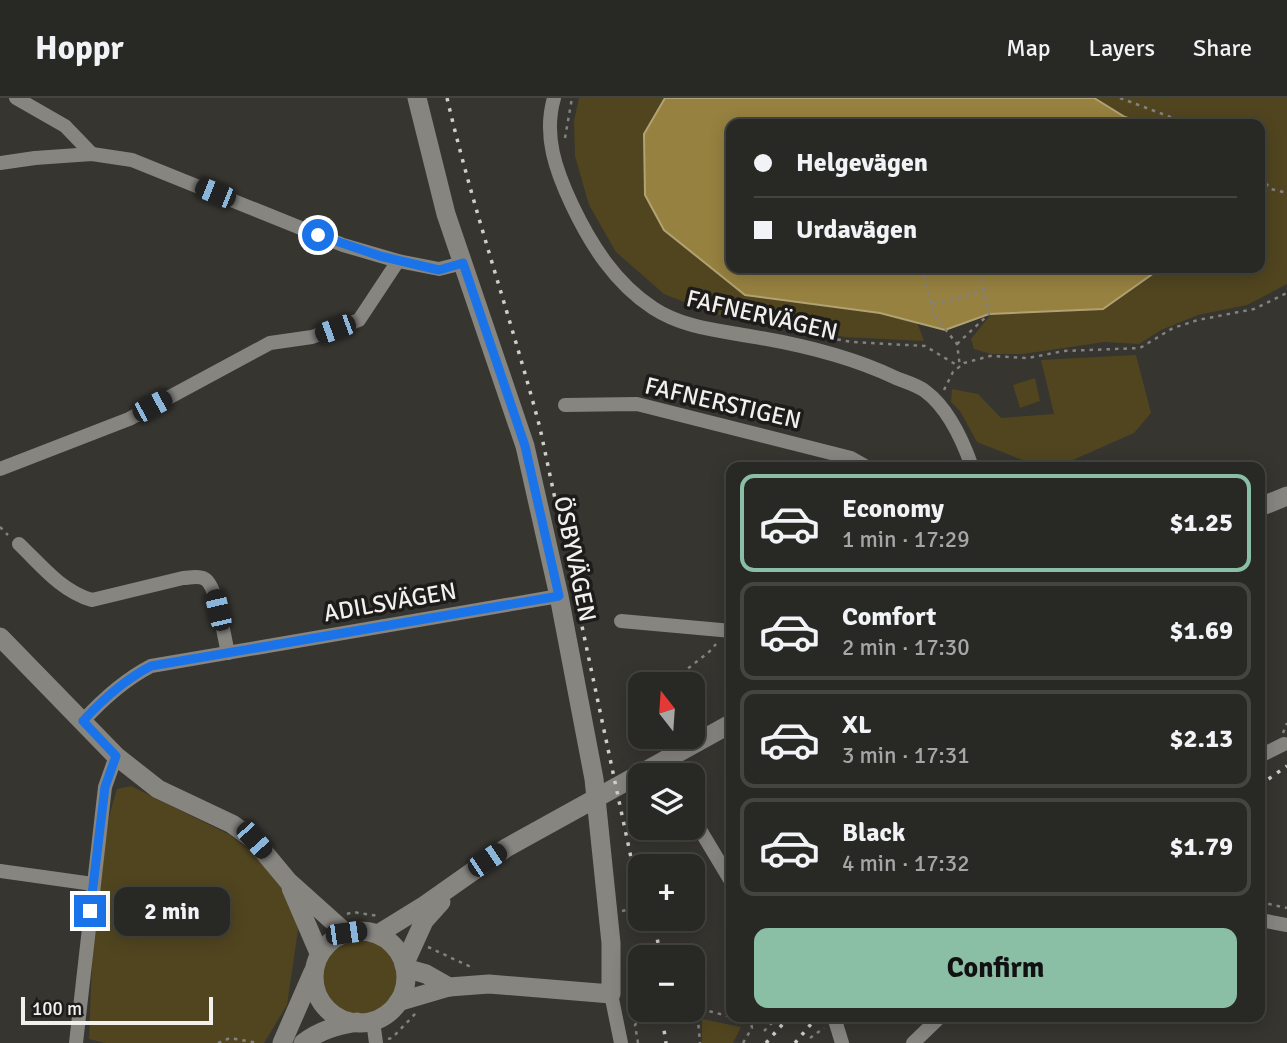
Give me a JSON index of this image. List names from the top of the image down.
{
  "streets": {
    "street": [
      "FAFNERVÄGEN",
      "FAFNERSTIGEN",
      "ÖSBYVÄGEN",
      "ADILSVÄGEN"
    ]
  },
  "crossings": [
    ["ÖSBYVÄGEN", "ADILSVÄGEN"]
  ],
  "scale_bar": "100 m",
  "north": "top",
  "page": {
    "header": "Hoppr",
    "nav": ["Map", "Layers", "Share"],
    "banner": ["Helgevägen", "Urdavägen"],
    "list": [
      {
        "name": "Economy",
        "note": "1 min · 17:29",
        "value": "$1.25"
      },
      {
        "name": "Comfort",
        "note": "2 min · 17:30",
        "value": "$1.69"
      },
      {
        "name": "XL",
        "note": "3 min · 17:31",
        "value": "$2.13"
      },
      {
        "name": "Black",
        "note": "4 min · 17:32",
        "value": "$1.79"
      }
    ],
    "map_buttons": ["+", "−"],
    "bubble": "2 min",
    "buttons": "Confirm",
    "scale": "100 m"
  }
}
